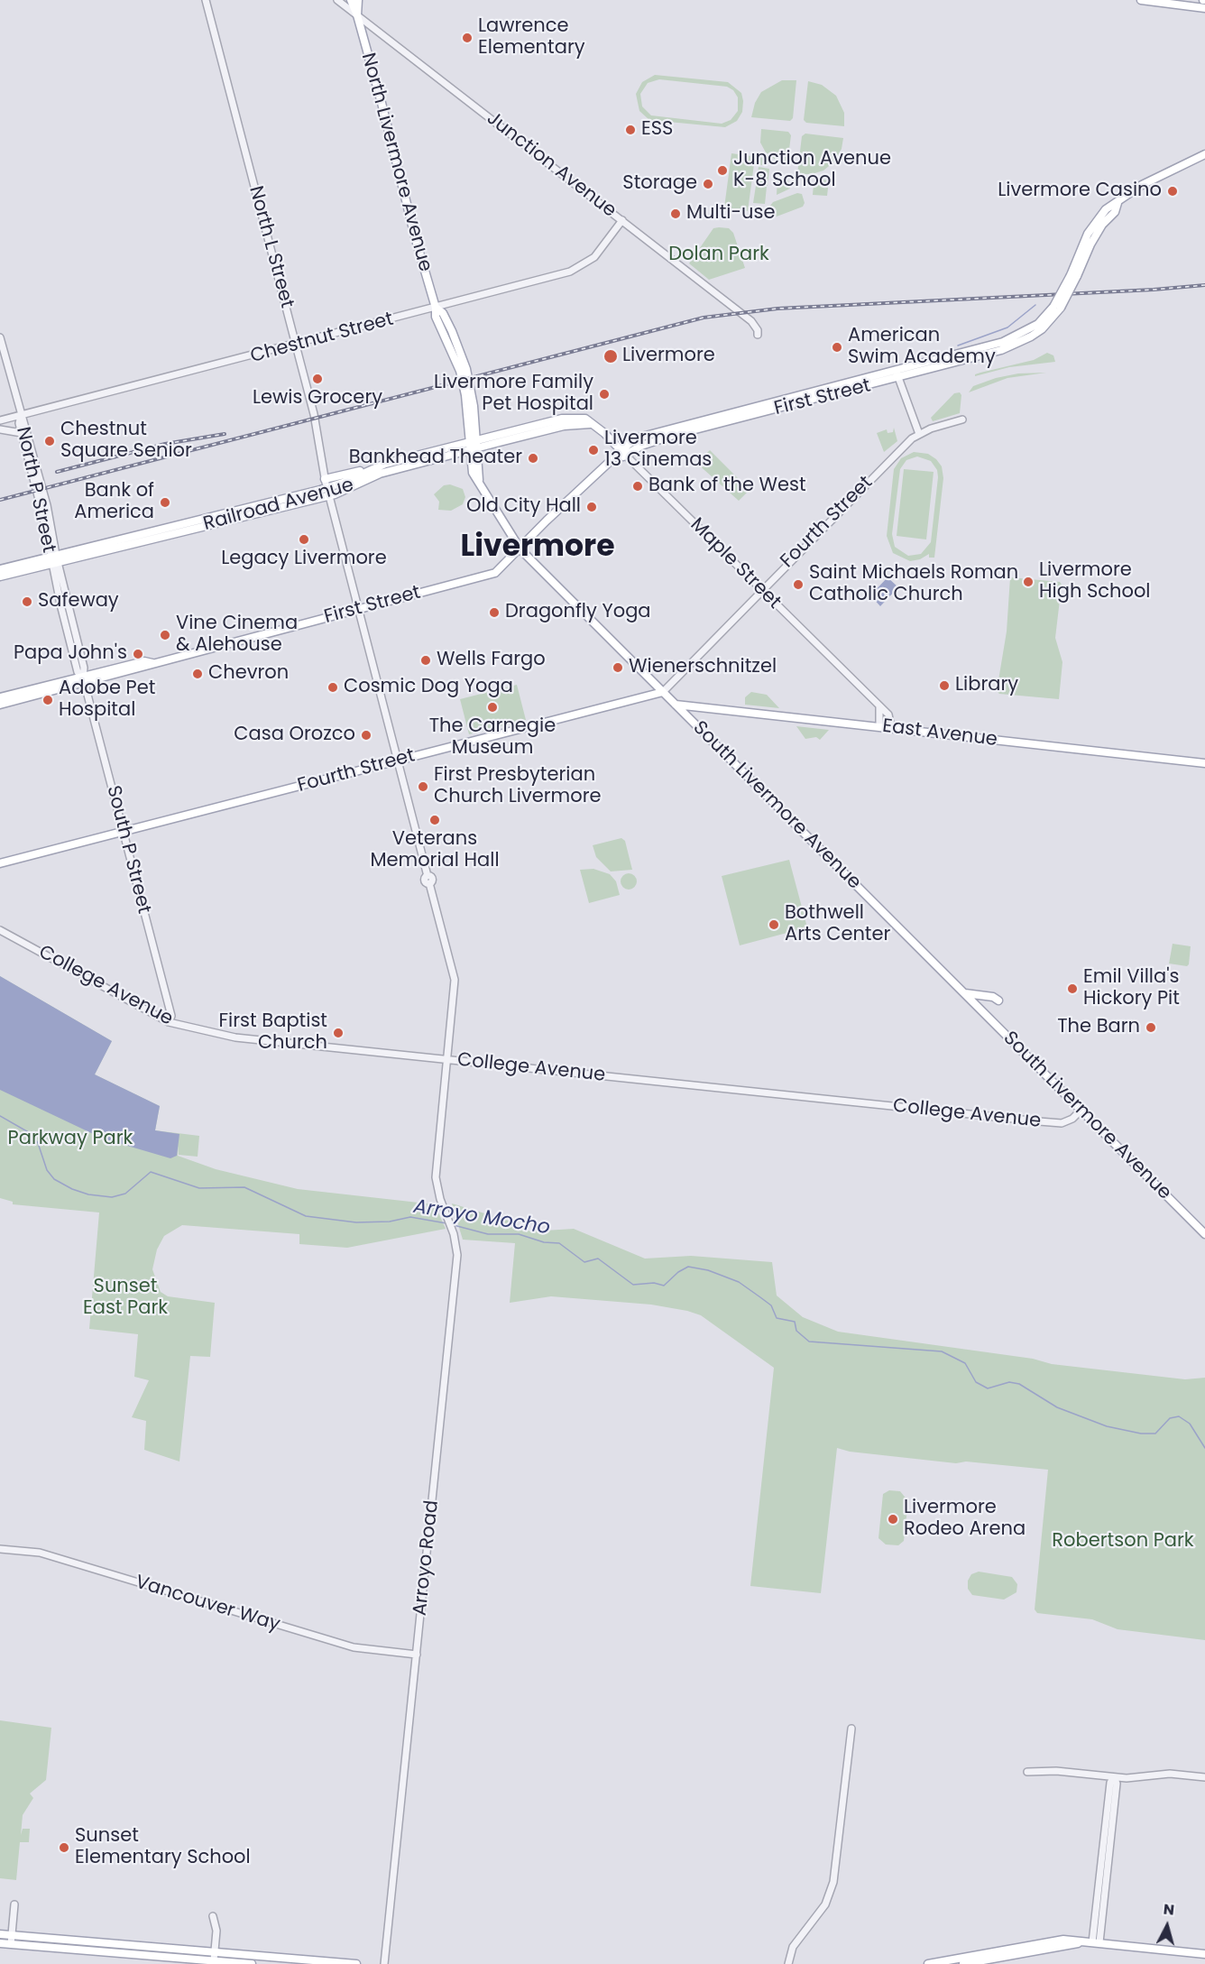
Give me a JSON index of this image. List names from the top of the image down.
{
  "streets": {
    "main road": [
      "North Livermore Avenue",
      "First Street",
      "Railroad Avenue",
      "Fourth Street",
      "Maple Street",
      "East Avenue",
      "South Livermore Avenue"
    ],
    "street": [
      "Junction Avenue",
      "North L Street",
      "Chestnut Street",
      "North P Street",
      "South P Street",
      "College Avenue",
      "Arroyo Road",
      "Vancouver Way"
    ]
  },
  "crossings": [
    ["North Livermore Avenue", "Junction Avenue"],
    ["North Livermore Avenue", "Chestnut Street"],
    ["North Livermore Avenue", "Railroad Avenue"],
    ["North Livermore Avenue", "South Livermore Avenue"],
    ["Junction Avenue", "Chestnut Street"],
    ["North L Street", "Chestnut Street"],
    ["North L Street", "First Street"],
    ["North L Street", "Railroad Avenue"],
    ["North L Street", "Fourth Street"],
    ["North L Street", "Arroyo Road"],
    ["Chestnut Street", "North P Street"],
    ["First Street", "Maple Street"],
    ["First Street", "South Livermore Avenue"],
    ["First Street", "South P Street"],
    ["North P Street", "Railroad Avenue"],
    ["North P Street", "South P Street"],
    ["Railroad Avenue", "Maple Street"],
    ["Railroad Avenue", "South Livermore Avenue"],
    ["Railroad Avenue", "South P Street"],
    ["Fourth Street", "Maple Street"],
    ["Fourth Street", "South Livermore Avenue"],
    ["Fourth Street", "South P Street"],
    ["Maple Street", "East Avenue"],
    ["East Avenue", "South Livermore Avenue"],
    ["South Livermore Avenue", "College Avenue"],
    ["South P Street", "College Avenue"],
    ["College Avenue", "Arroyo Road"],
    ["Arroyo Road", "Vancouver Way"]
  ],
  "districts": ["Livermore"],
  "water": ["Arroyo Mocho"],
  "parks": [
    "Dolan Park",
    "Parkway Park",
    "Sunset East Park",
    "Robertson Park"
  ],
  "places": [
    "Lawrence Elementary",
    "ESS",
    "Junction Avenue K-8 School",
    "Storage",
    "Livermore Casino",
    "Multi-use",
    "American Swim Academy",
    "Livermore",
    "Lewis Grocery",
    "Livermore Family Pet Hospital",
    "Chestnut Square Senior",
    "Livermore 13 Cinemas",
    "Bankhead Theater",
    "Bank of the West",
    "Bank of America",
    "Old City Hall",
    "Legacy Livermore",
    "Livermore High School",
    "Saint Michaels Roman Catholic Church",
    "Safeway",
    "Dragonfly Yoga",
    "Vine Cinema & Alehouse",
    "Papa John's",
    "Wells Fargo",
    "Wienerschnitzel",
    "Chevron",
    "Library",
    "Cosmic Dog Yoga",
    "Adobe Pet Hospital",
    "The Carnegie Museum",
    "Casa Orozco",
    "First Presbyterian Church Livermore",
    "Veterans Memorial Hall",
    "Bothwell Arts Center",
    "Emil Villa's Hickory Pit",
    "The Barn",
    "First Baptist Church",
    "Livermore Rodeo Arena",
    "Sunset Elementary School"
  ],
  "north": "top"
}
